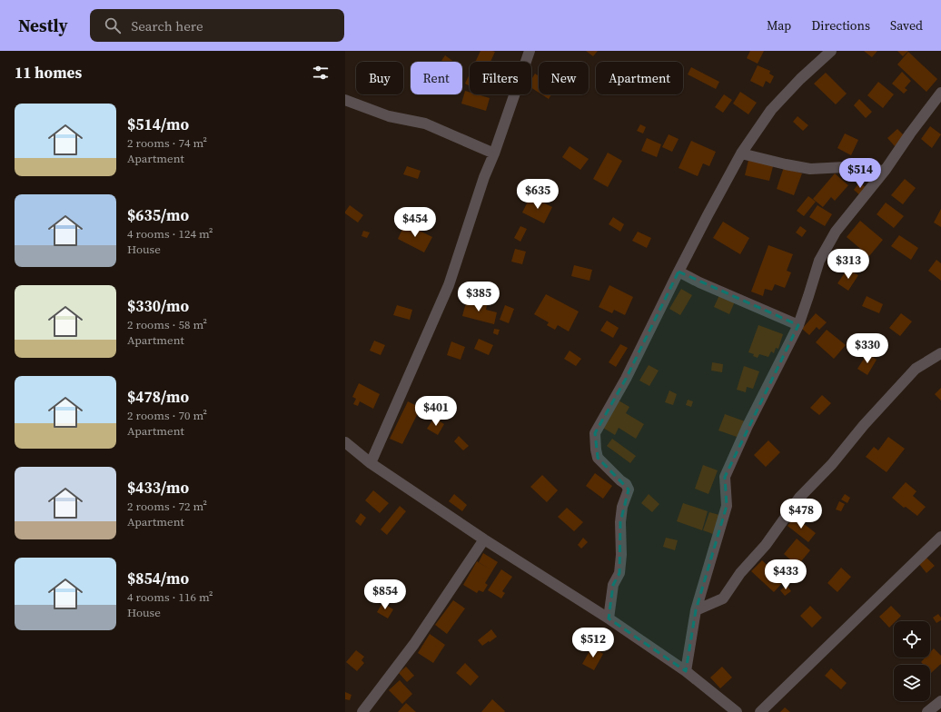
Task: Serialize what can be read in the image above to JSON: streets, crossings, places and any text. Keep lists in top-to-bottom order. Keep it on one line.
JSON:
{"page":{"header":"Nestly","search":"Search here","nav":["Map","Directions","Saved"],"heading":"11 homes","chip":["Buy","Rent","Filters","New","Apartment"],"list":[{"name":"$514/mo","note":"2 rooms · 74 m² · Apartment"},{"name":"$635/mo","note":"4 rooms · 124 m² · House"},{"name":"$330/mo","note":"2 rooms · 58 m² · Apartment"},{"name":"$478/mo","note":"2 rooms · 70 m² · Apartment"},{"name":"$433/mo","note":"2 rooms · 72 m² · Apartment"},{"name":"$854/mo","note":"4 rooms · 116 m² · House"}],"price":["$514","$635","$454","$313","$385","$330","$401","$478","$433","$854","$512"]}}
